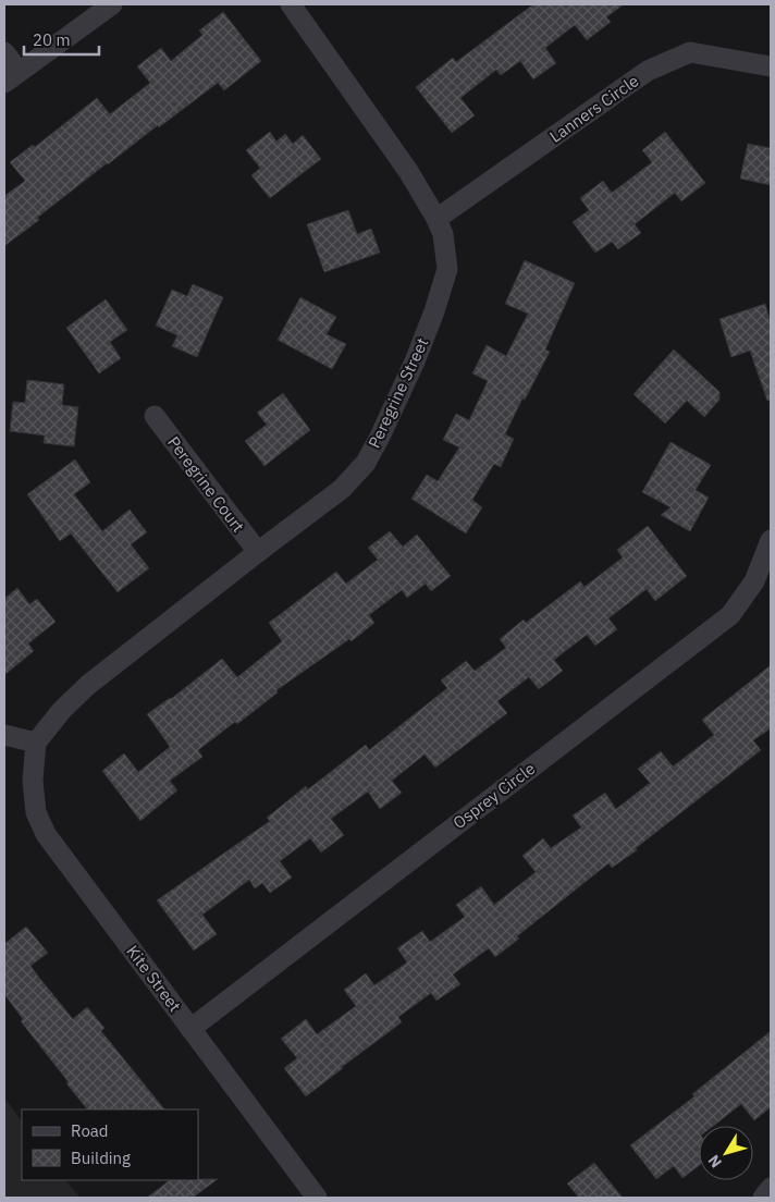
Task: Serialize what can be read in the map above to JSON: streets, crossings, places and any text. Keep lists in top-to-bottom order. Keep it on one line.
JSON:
{"streets":{"street":["Lanners Circle","Peregrine Street","Peregrine Court","Osprey Circle","Kite Street"]},"crossings":[["Lanners Circle","Peregrine Street"],["Peregrine Street","Peregrine Court"],["Peregrine Street","Kite Street"],["Osprey Circle","Kite Street"]],"legend":["Road","Building"],"scale_bar":"20 m","north":"bottom left"}
